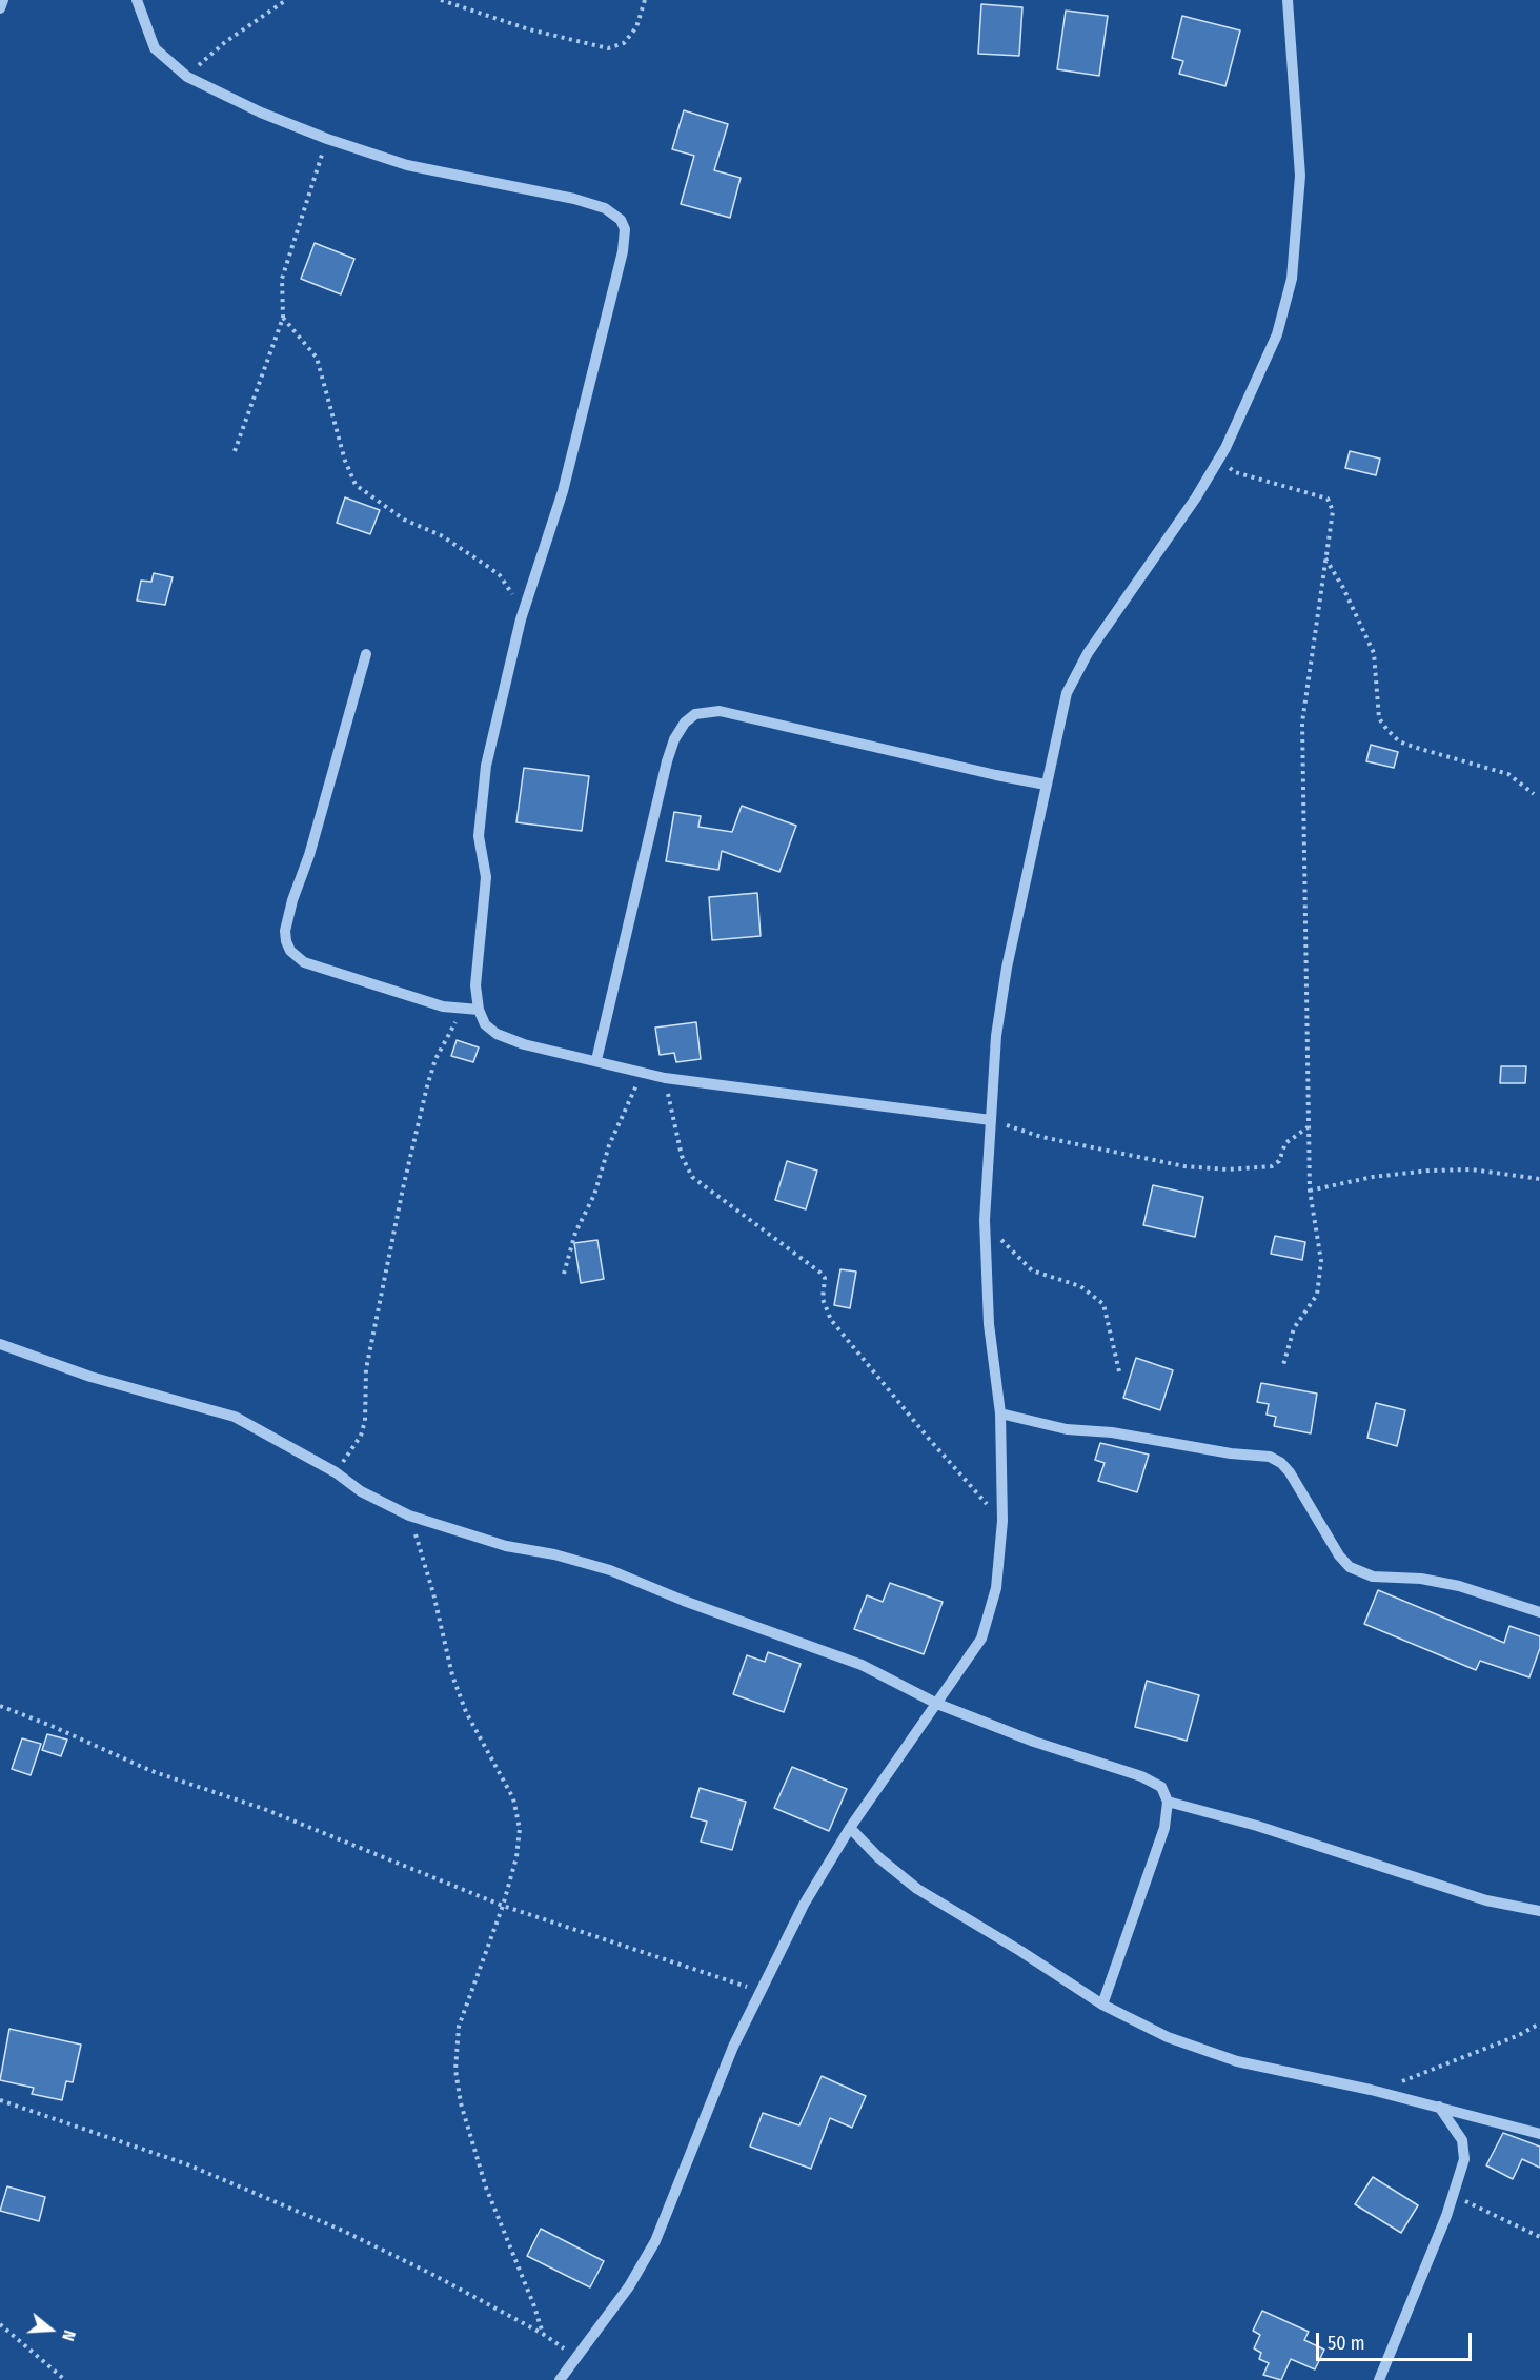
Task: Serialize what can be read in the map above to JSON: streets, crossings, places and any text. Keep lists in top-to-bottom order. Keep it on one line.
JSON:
{"scale_bar":"50 m","north":"right"}
